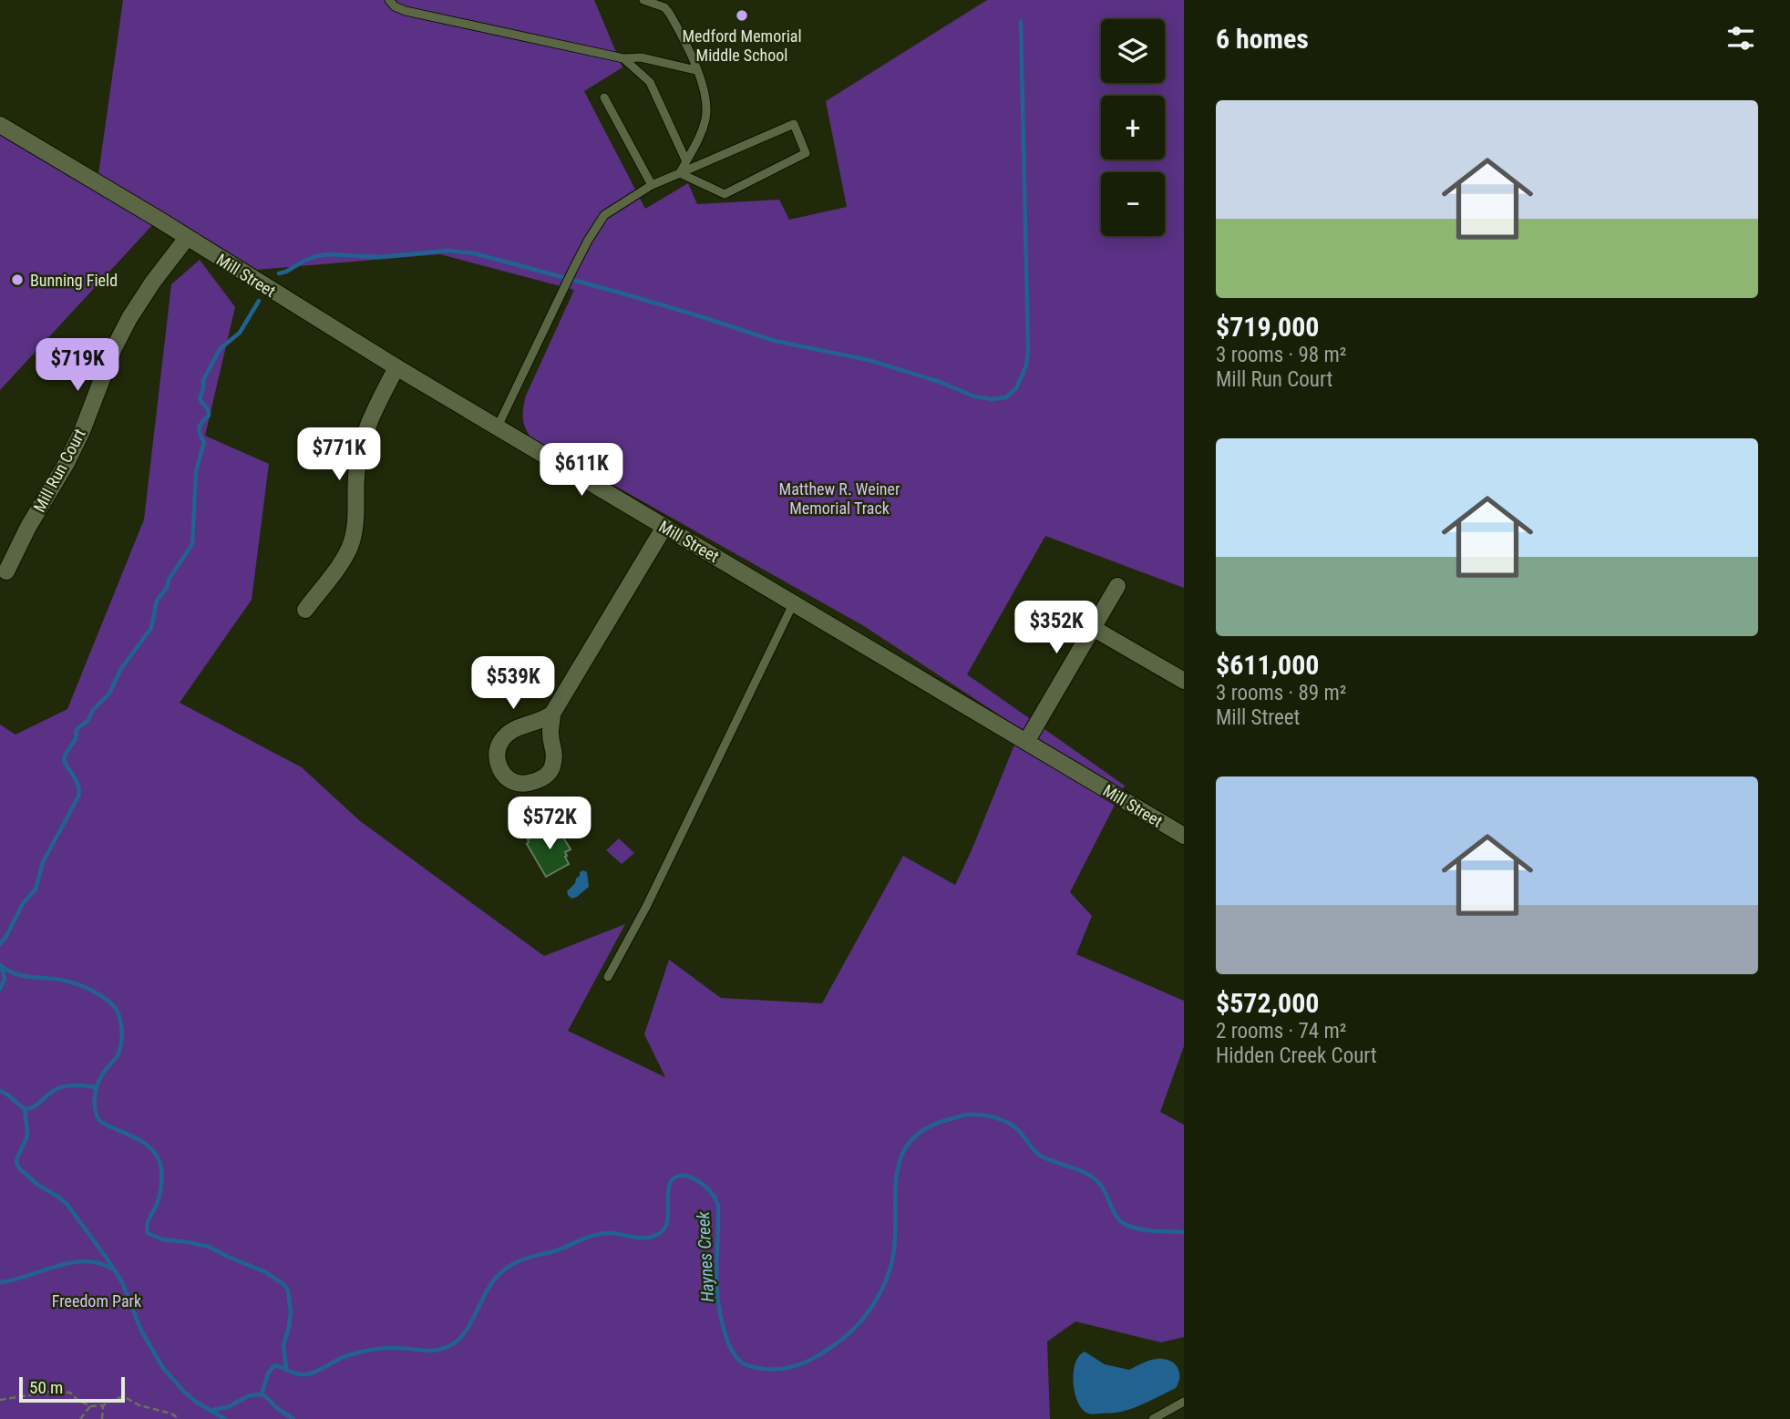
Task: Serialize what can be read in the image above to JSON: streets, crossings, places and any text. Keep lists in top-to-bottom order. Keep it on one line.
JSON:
{"streets":{"street":["Mill Street","Mill Run Court"]},"crossings":[["Mill Street","Mill Run Court"]],"water":["Haynes Creek"],"parks":["Matthew R. Weiner Memorial Track","Freedom Park"],"places":["Medford Memorial Middle School","Bunning Field"],"scale_bar":"50 m","page":{"heading":"6 homes","map_buttons":["+","−"],"list":[{"name":"$719,000","note":"3 rooms · 98 m² · Mill Run Court"},{"name":"$611,000","note":"3 rooms · 89 m² · Mill Street"},{"name":"$572,000","note":"2 rooms · 74 m² · Hidden Creek Court"}],"price":["$719K","$771K","$611K","$352K","$539K","$572K"],"scale":"50 m"}}
